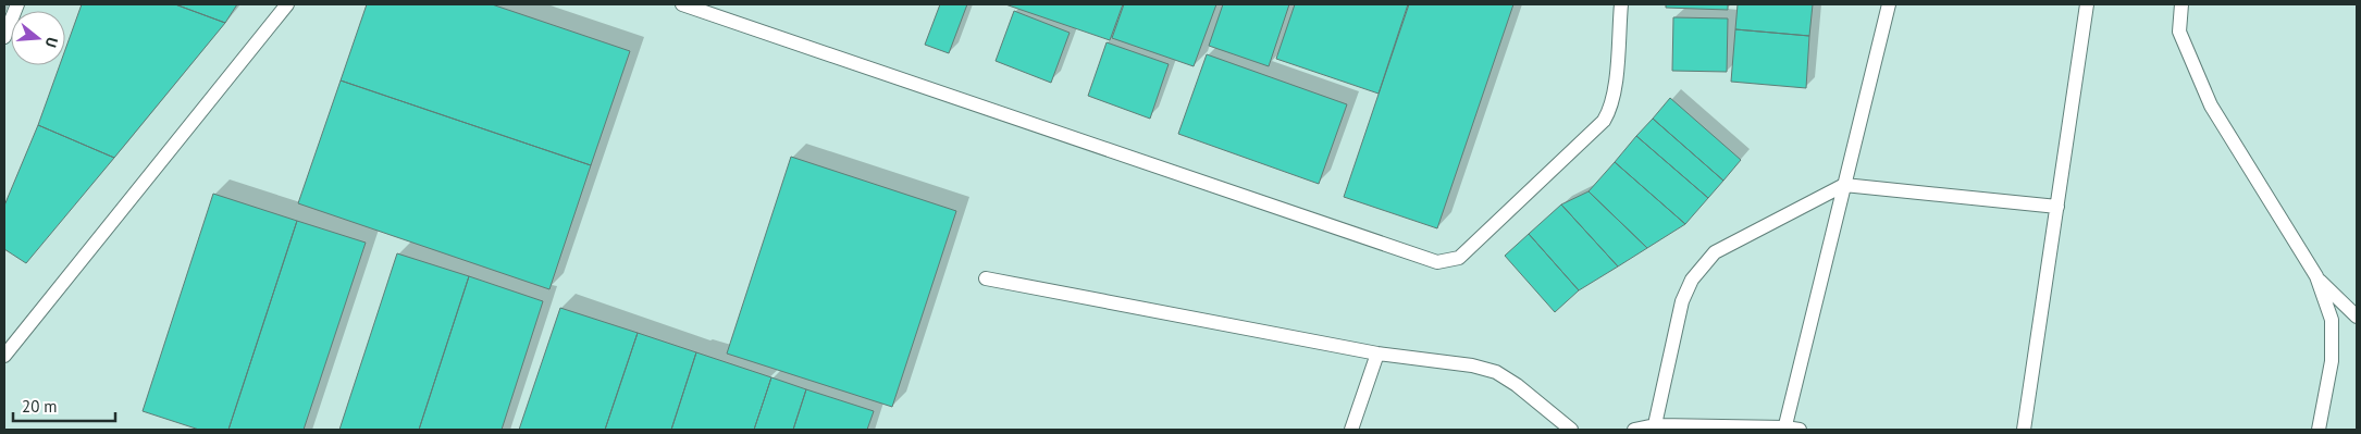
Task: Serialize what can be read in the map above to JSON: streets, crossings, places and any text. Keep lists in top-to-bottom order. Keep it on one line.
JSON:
{"scale_bar":"20 m","north":"right"}
